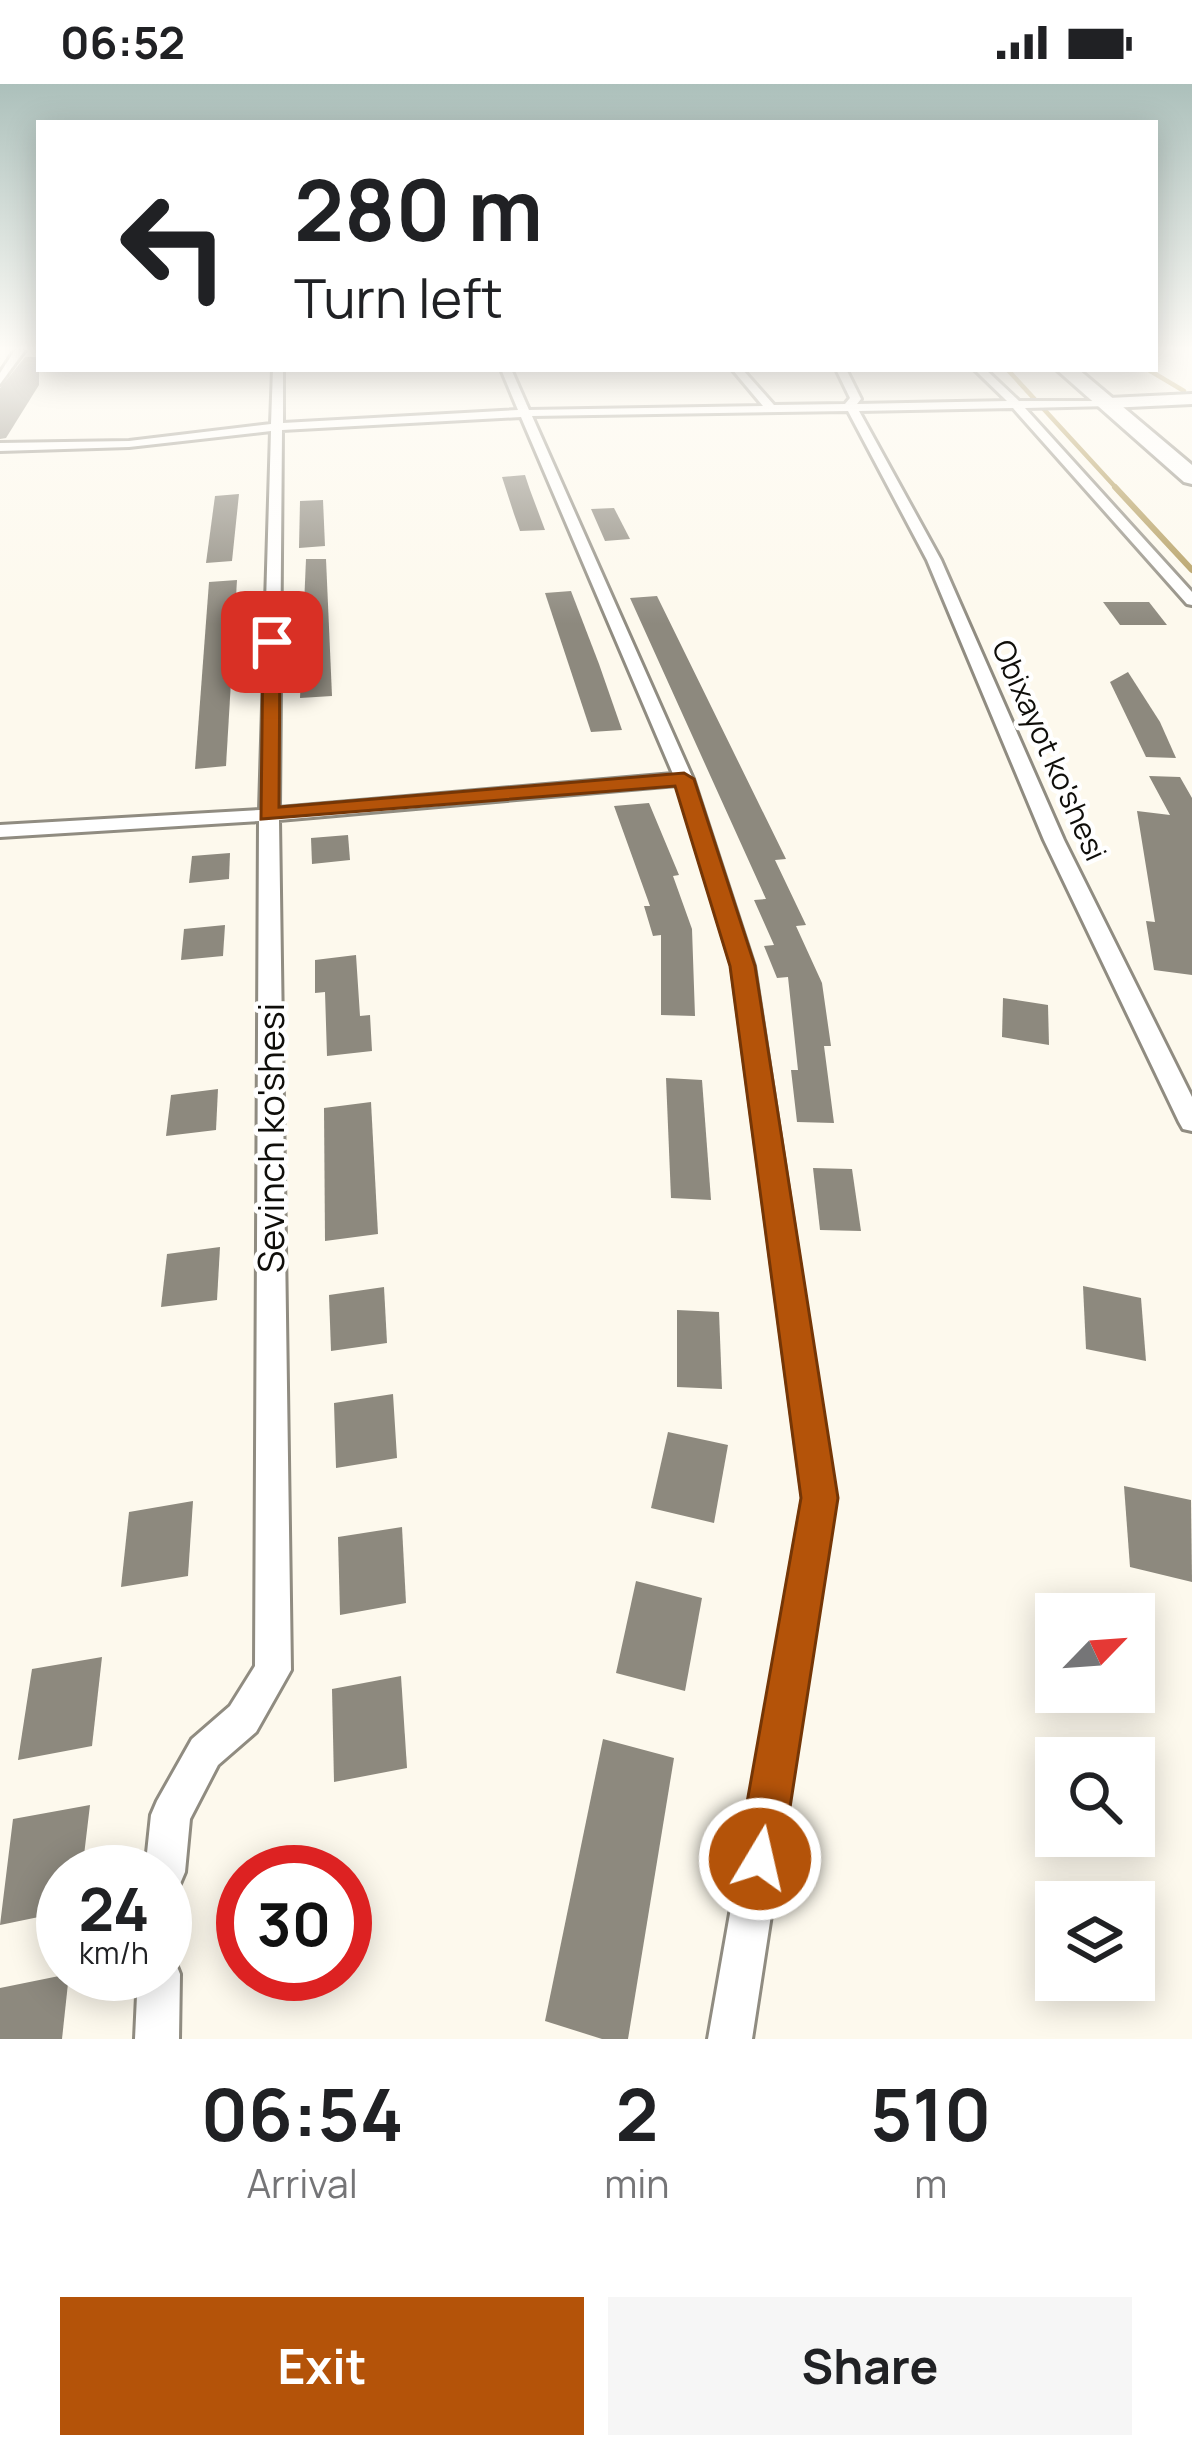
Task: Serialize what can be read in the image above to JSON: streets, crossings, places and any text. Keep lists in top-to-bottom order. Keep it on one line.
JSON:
{"streets":{"street":["Obixayot ko'shesi","Sevinch ko'shesi"]},"north":"top right","page":{"status":"06:52","turn":["280 m","Turn left"],"speed":"24 km/h","limit":"30","eta":["06:54","Arrival","2","min","510","m"],"buttons":["Exit","Share"]}}
